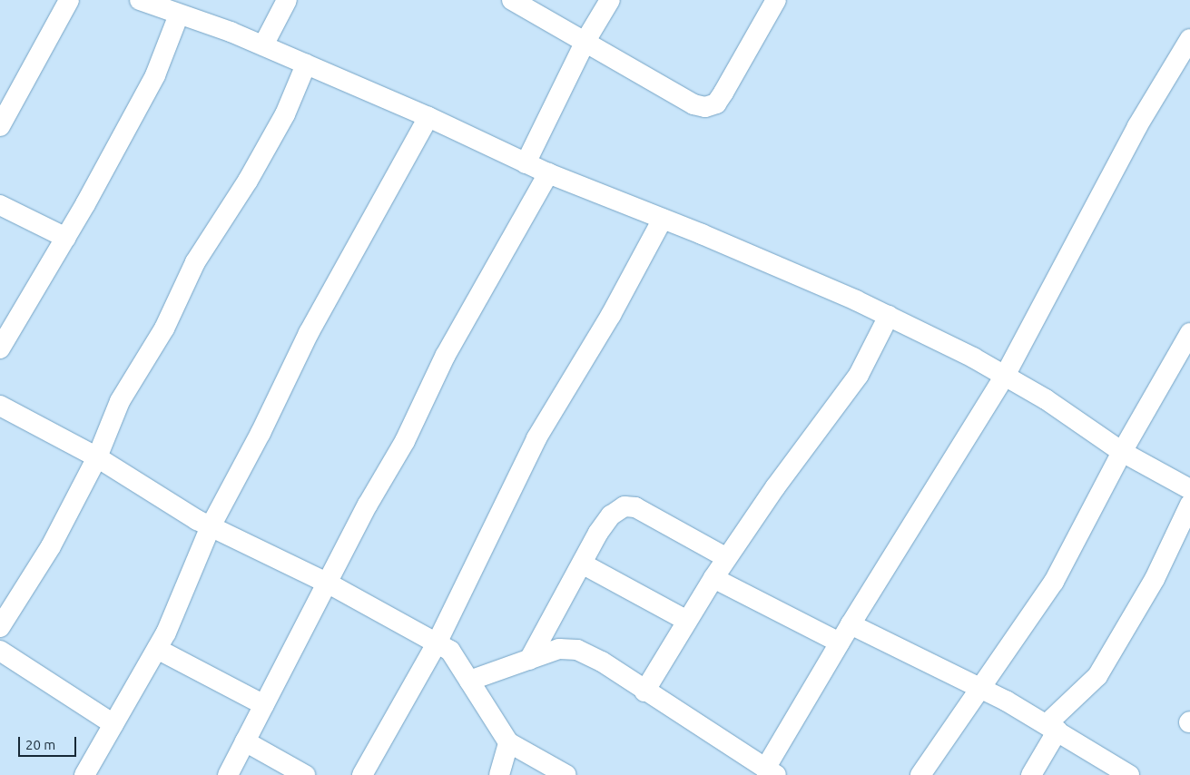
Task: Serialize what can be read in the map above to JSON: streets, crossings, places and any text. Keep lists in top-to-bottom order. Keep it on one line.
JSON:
{"scale_bar":"20 m"}
